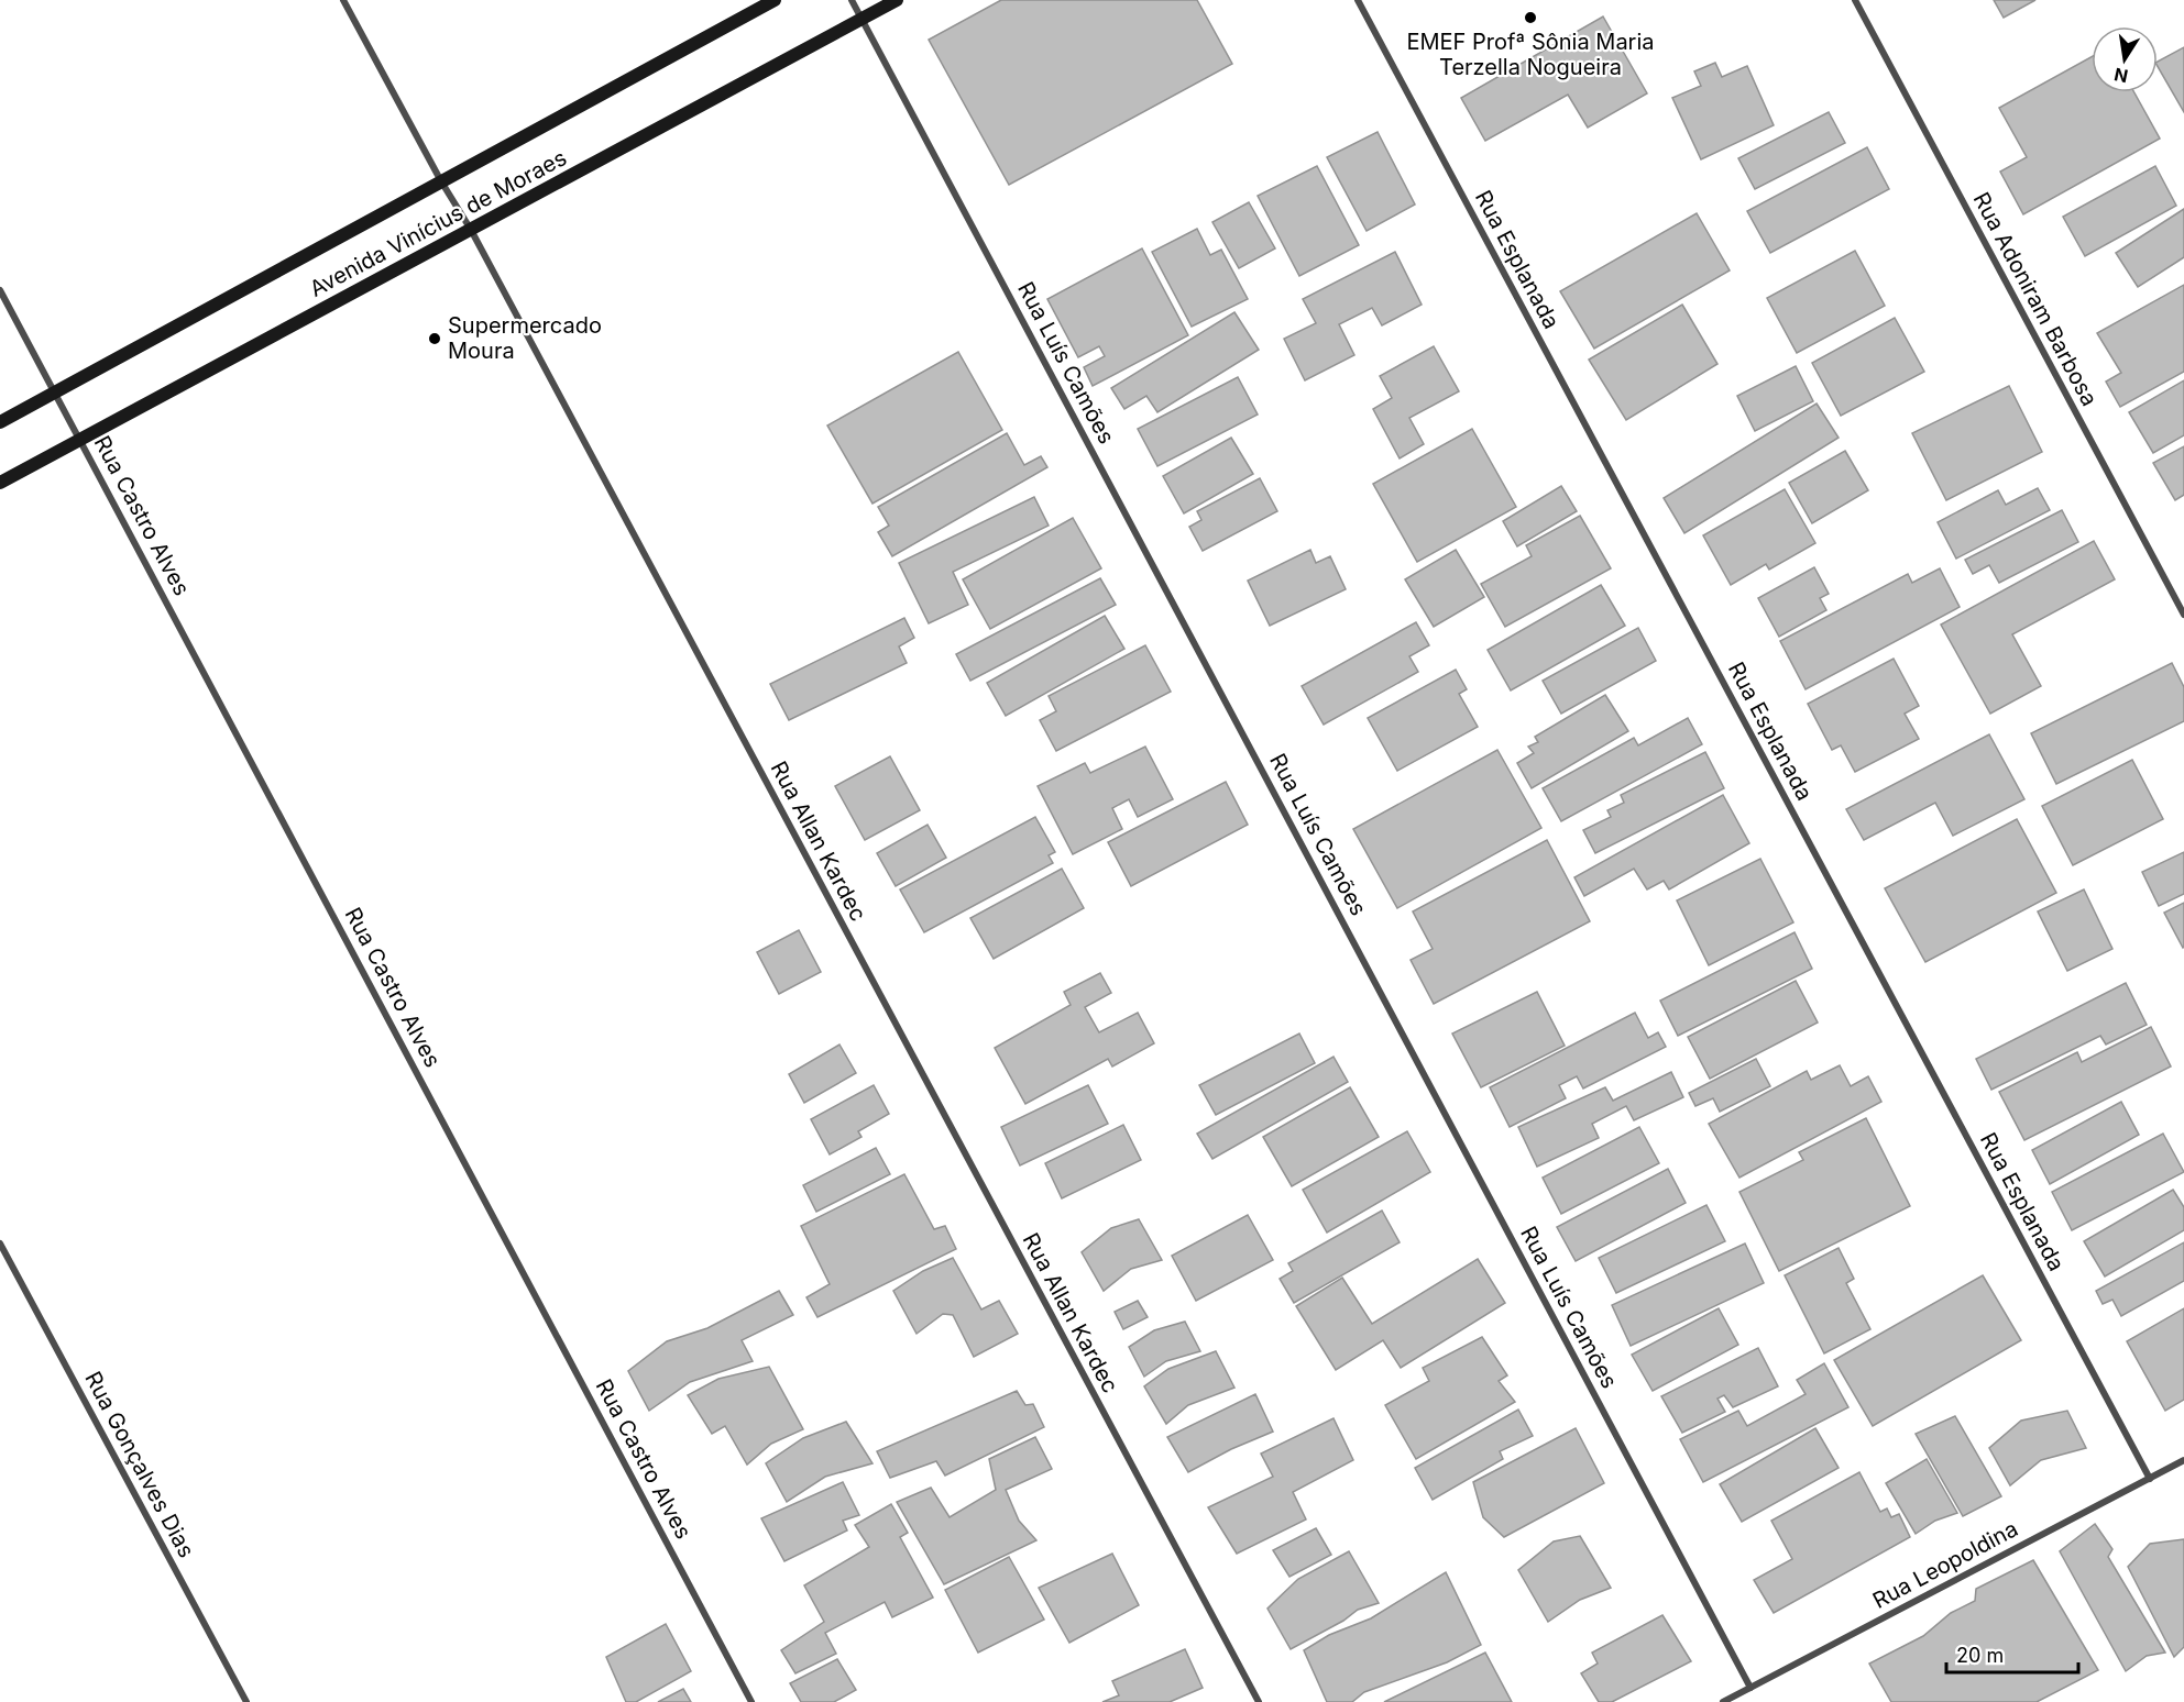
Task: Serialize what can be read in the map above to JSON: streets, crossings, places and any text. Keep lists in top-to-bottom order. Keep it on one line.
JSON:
{"streets":{"street":["Avenida Vinícius de Moraes","Rua Esplanada","Rua Adoniram Barbosa","Rua Luís Camões","Rua Castro Alves","Rua Allan Kardec","Rua Gonçalves Dias","Rua Leopoldina"]},"crossings":[["Avenida Vinícius de Moraes","Rua Luís Camões"],["Avenida Vinícius de Moraes","Rua Castro Alves"],["Avenida Vinícius de Moraes","Rua Allan Kardec"],["Rua Esplanada","Rua Leopoldina"],["Rua Luís Camões","Rua Leopoldina"]],"places":["EMEF Profª Sônia Maria Terzella Nogueira","Supermercado Moura"],"scale_bar":"20 m","north":"bottom"}
